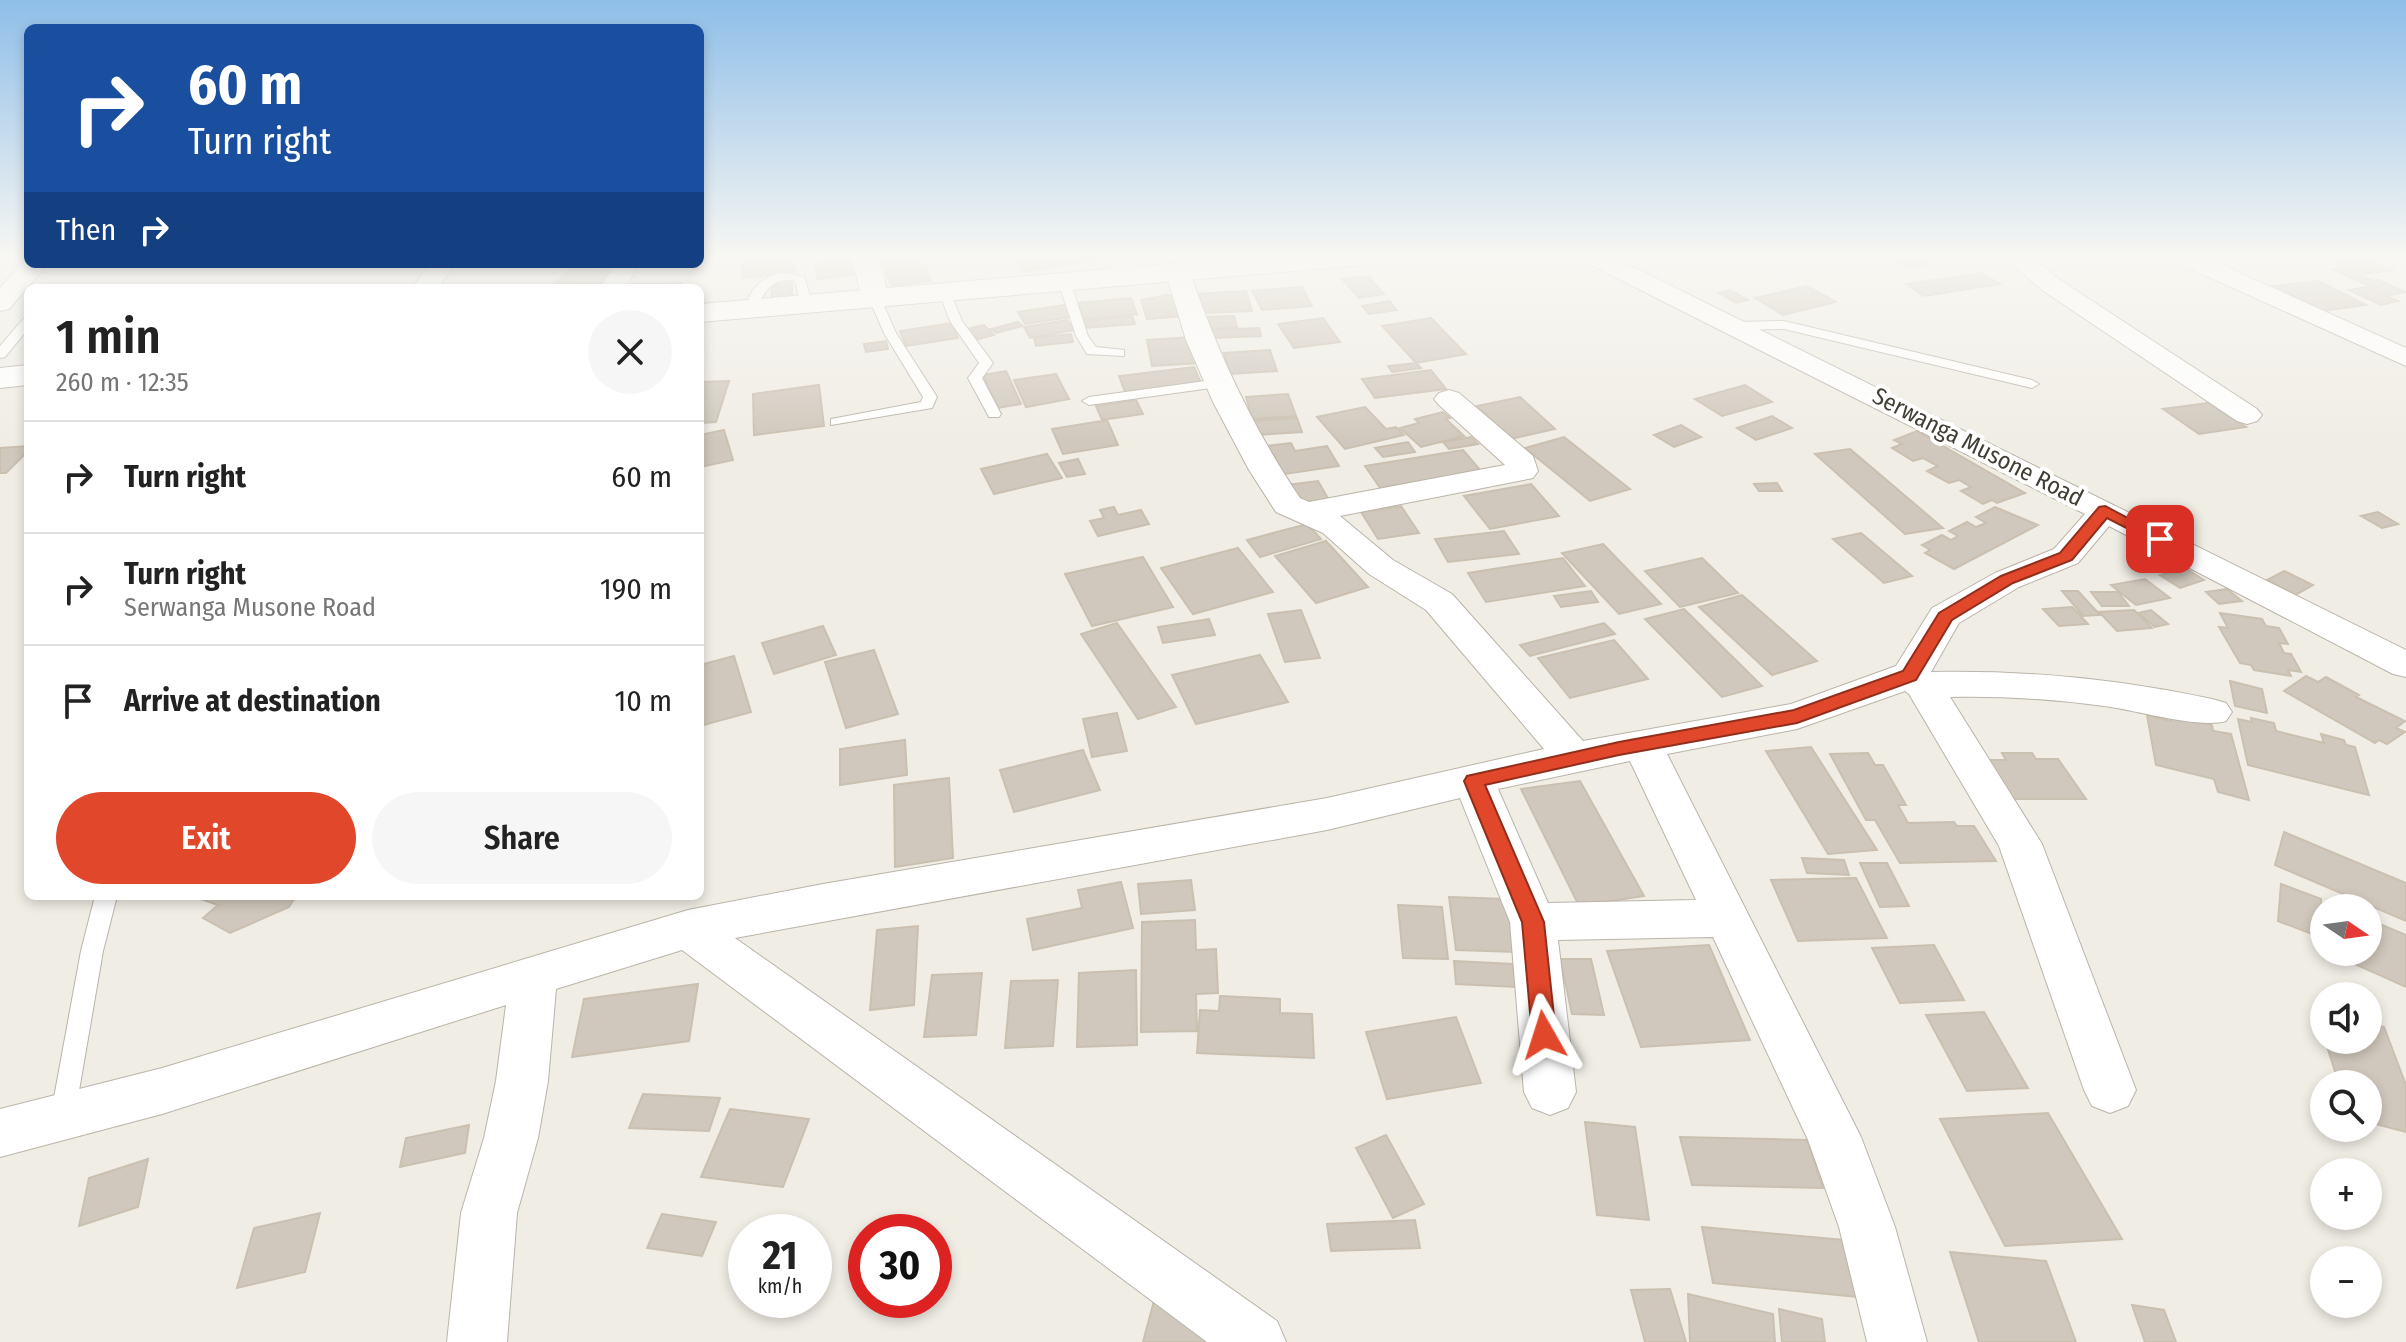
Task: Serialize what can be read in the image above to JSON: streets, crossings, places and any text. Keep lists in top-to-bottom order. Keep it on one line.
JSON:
{"streets":{"street":["Serwanga Musone Road"]},"north":"right","page":{"turn":["60 m","Turn right"],"then":"Then","heading":["1 min","260 m · 12:35"],"list":[{"name":"Turn right","value":"60 m"},{"name":"Turn right","note":"Serwanga Musone Road","value":"190 m"},{"name":"Arrive at destination","value":"10 m"}],"buttons":["Exit","Share"],"map_buttons":["+","−"],"speed":"21 km/h","limit":"30"}}
